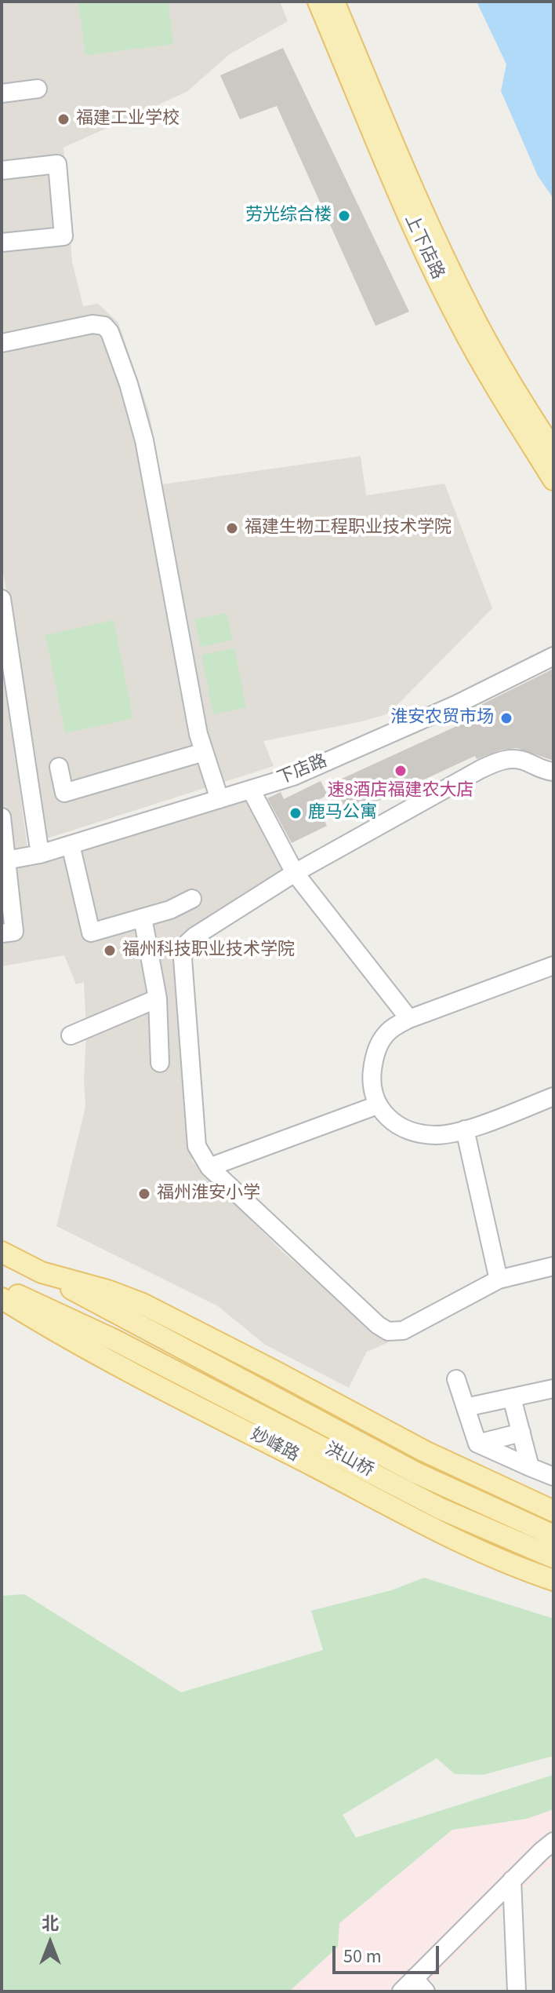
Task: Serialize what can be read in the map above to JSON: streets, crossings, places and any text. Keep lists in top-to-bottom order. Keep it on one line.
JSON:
{"streets":{"main road":["上下店路","妙峰路","洪山桥"],"street":["下店路"]},"places":["福建工业学校","劳光综合楼","福建生物工程职业技术学院","淮安农贸市场","速8酒店福建农大店","鹿马公寓","福州科技职业技术学院","福州淮安小学"],"scale_bar":"50 m","north":"top"}
